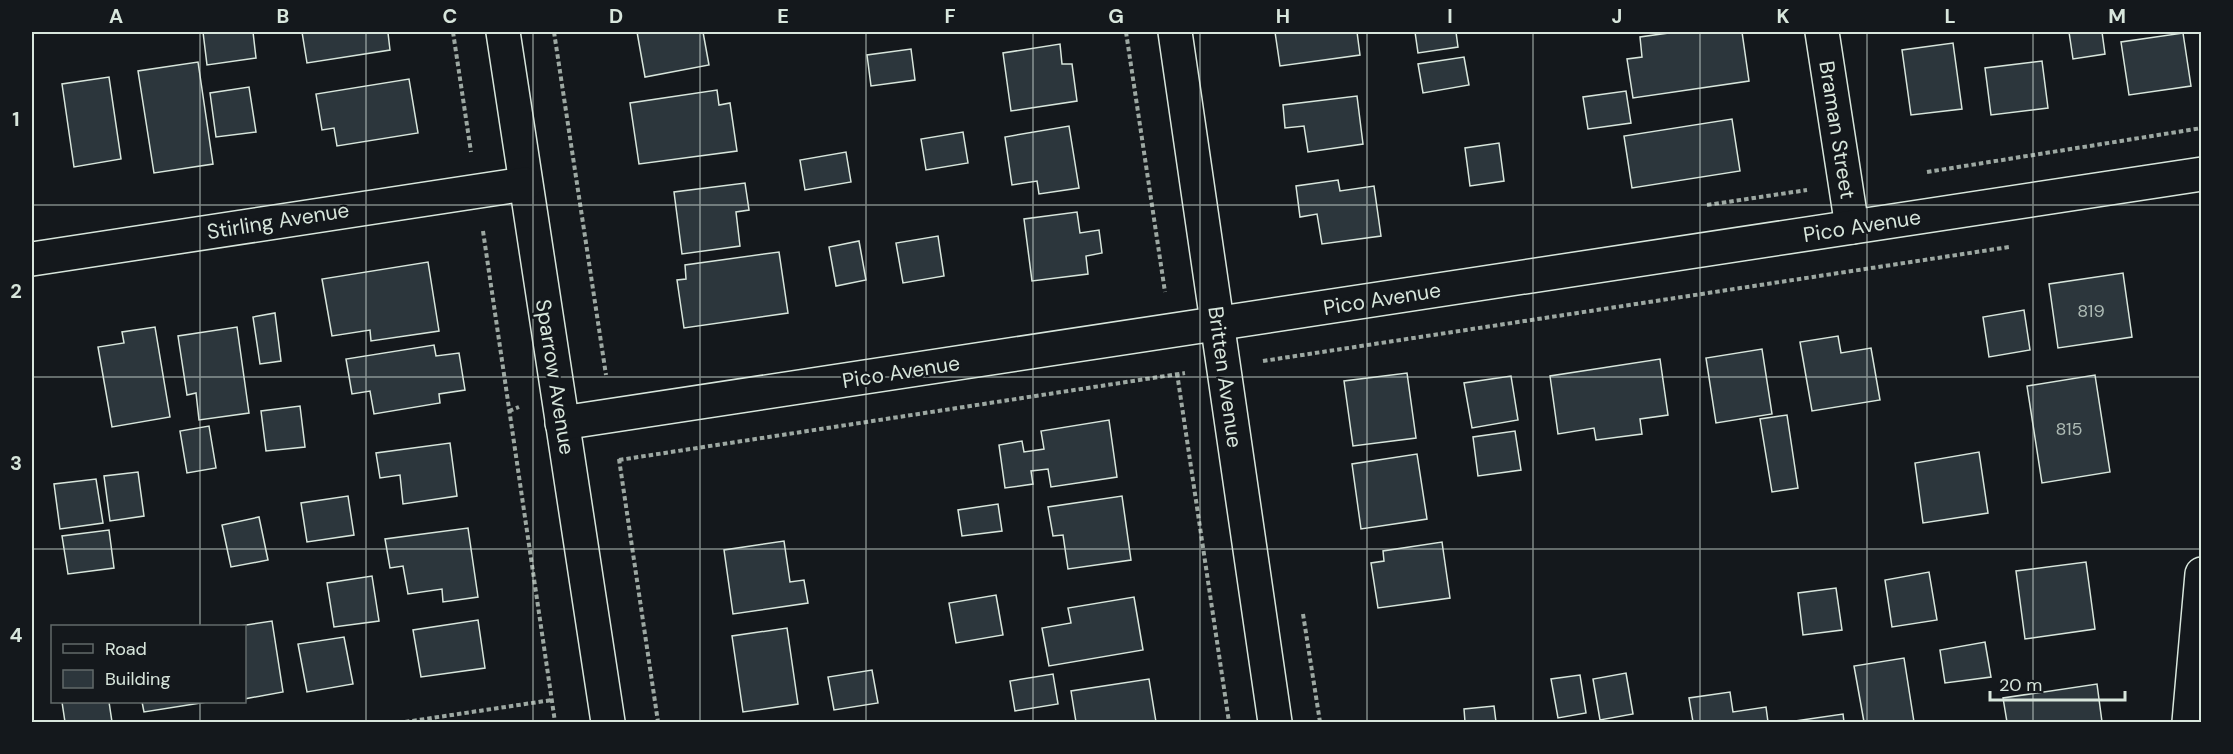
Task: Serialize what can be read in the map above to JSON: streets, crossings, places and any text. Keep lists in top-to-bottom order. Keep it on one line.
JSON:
{"streets":{"street":["Braman Street","Stirling Avenue","Pico Avenue","Sparrow Avenue","Britten Avenue"]},"crossings":[["Braman Street","Pico Avenue"],["Stirling Avenue","Sparrow Avenue"],["Pico Avenue","Sparrow Avenue"],["Pico Avenue","Britten Avenue"]],"house_numbers":["819","815"],"legend":["Road","Building"],"scale_bar":"20 m","grid":{"columns":["A","B","C","D","E","F","G","H","I","J","K","L","M"],"rows":["1","2","3","4"]}}
